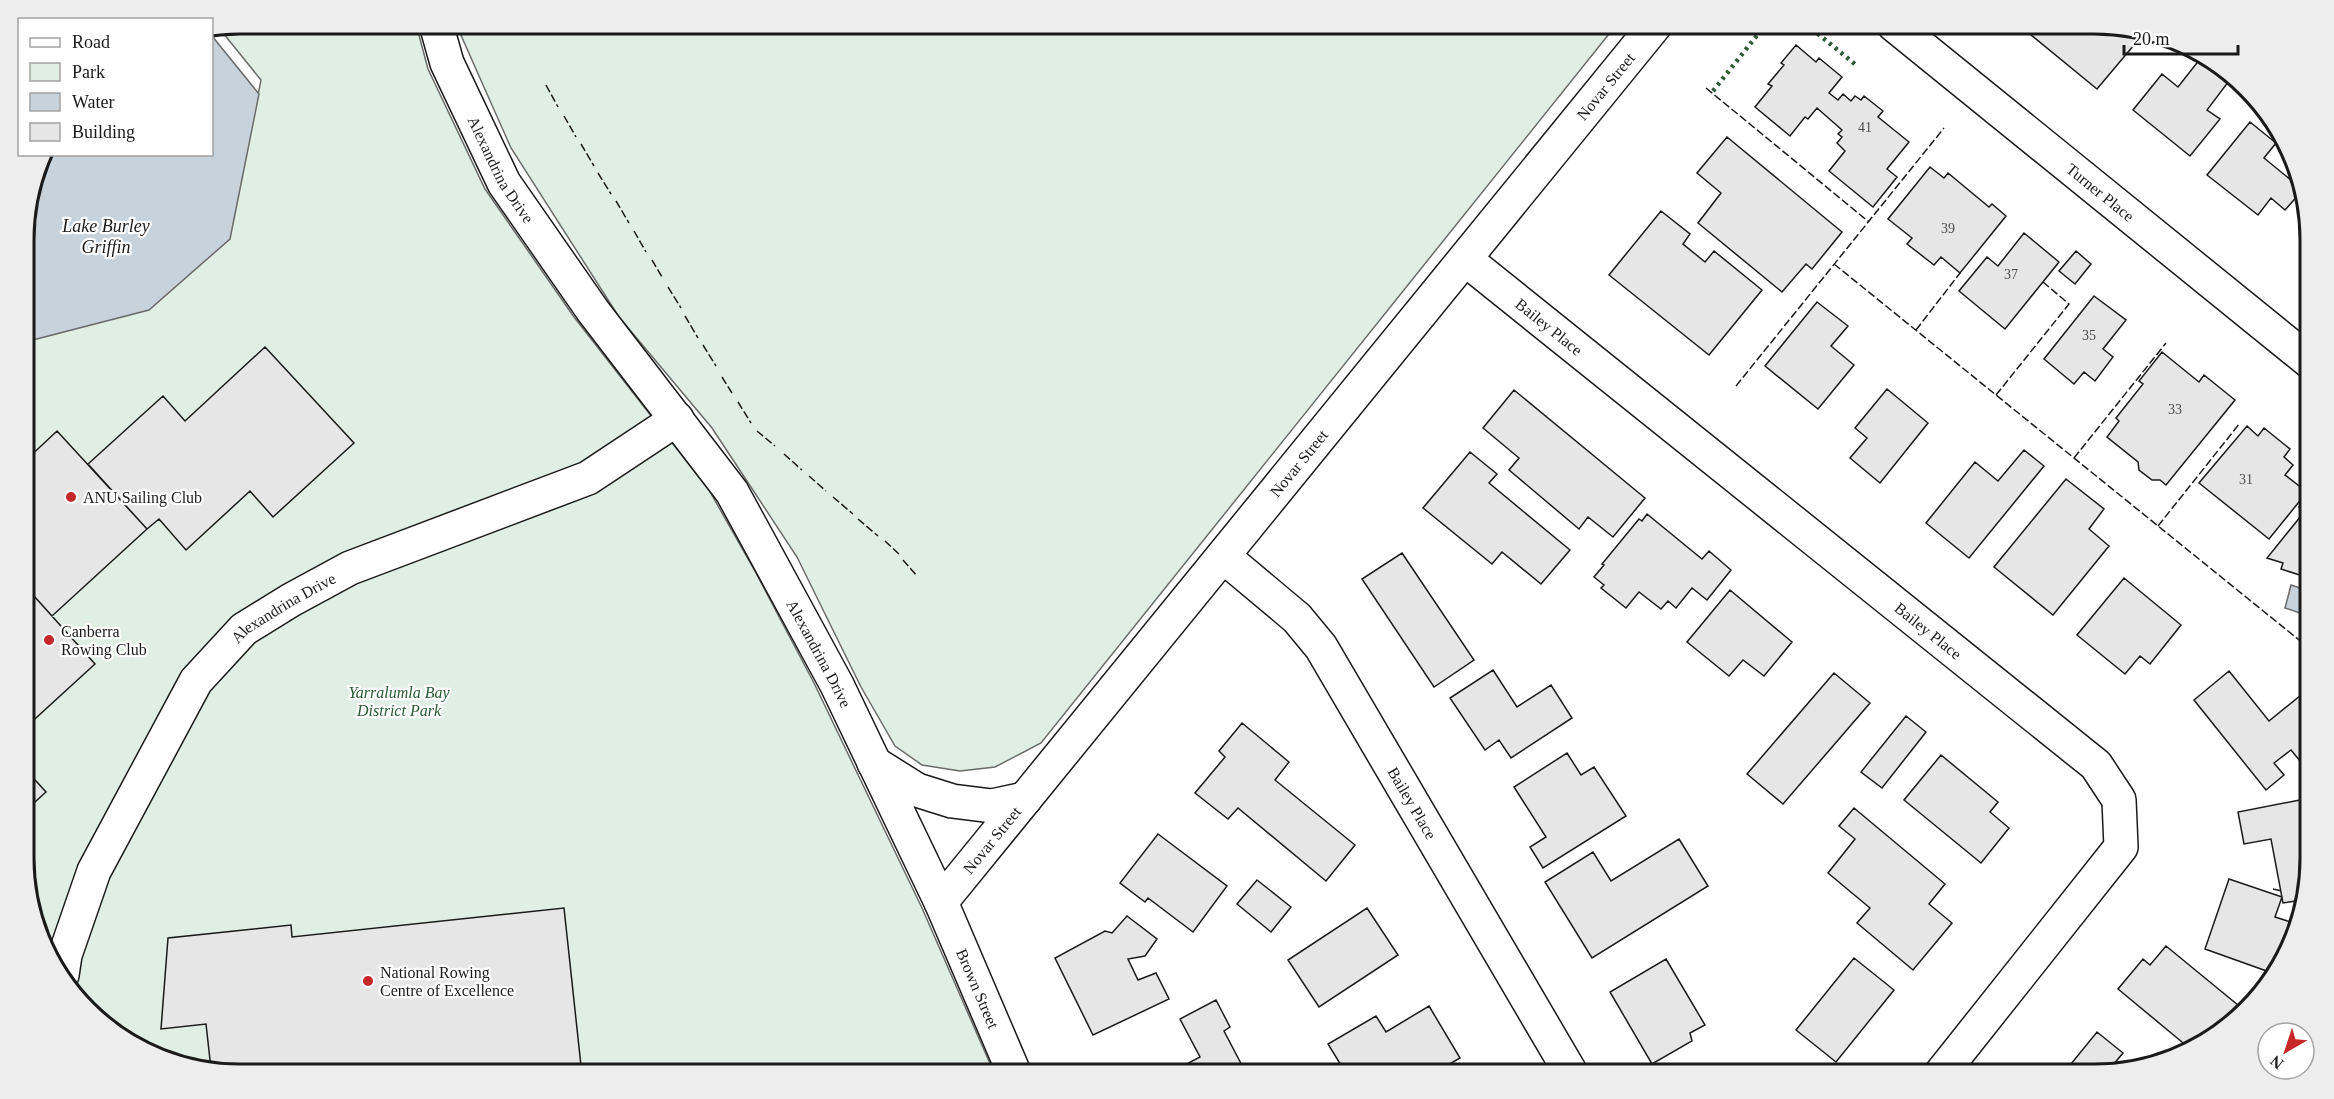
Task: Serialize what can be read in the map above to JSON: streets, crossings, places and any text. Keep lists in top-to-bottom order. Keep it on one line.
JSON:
{"streets":{"street":["Novar Street","Alexandrina Drive","Turner Place","Bailey Place","Brown Street"]},"crossings":[["Novar Street","Alexandrina Drive"],["Novar Street","Bailey Place"],["Novar Street","Brown Street"],["Alexandrina Drive","Brown Street"]],"water":["Lake Burley Griffin"],"parks":["Yarralumla Bay District Park"],"places":["ANU Sailing Club","Canberra Rowing Club","National Rowing Centre of Excellence"],"house_numbers":["41","39","37","35","33","31"],"legend":["Road","Park","Water","Building"],"scale_bar":"20 m","north":"bottom left"}
